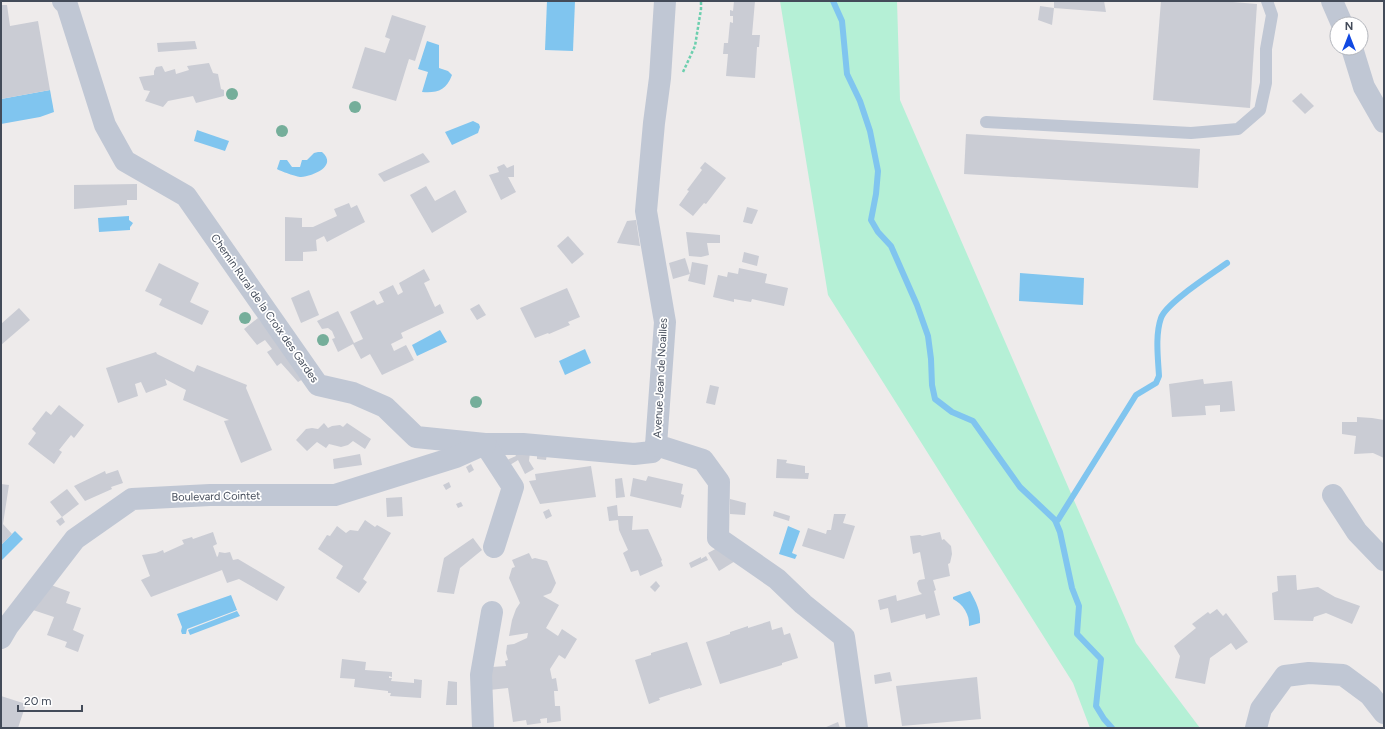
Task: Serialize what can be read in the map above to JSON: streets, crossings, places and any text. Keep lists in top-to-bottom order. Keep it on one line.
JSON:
{"streets":{"street":["Chemin Rural de la Croix des Gardes","Avenue Jean de Noailles","Boulevard Cointet"]},"crossings":[["Chemin Rural de la Croix des Gardes","Avenue Jean de Noailles"],["Chemin Rural de la Croix des Gardes","Boulevard Cointet"]],"scale_bar":"20 m","north":"top"}
